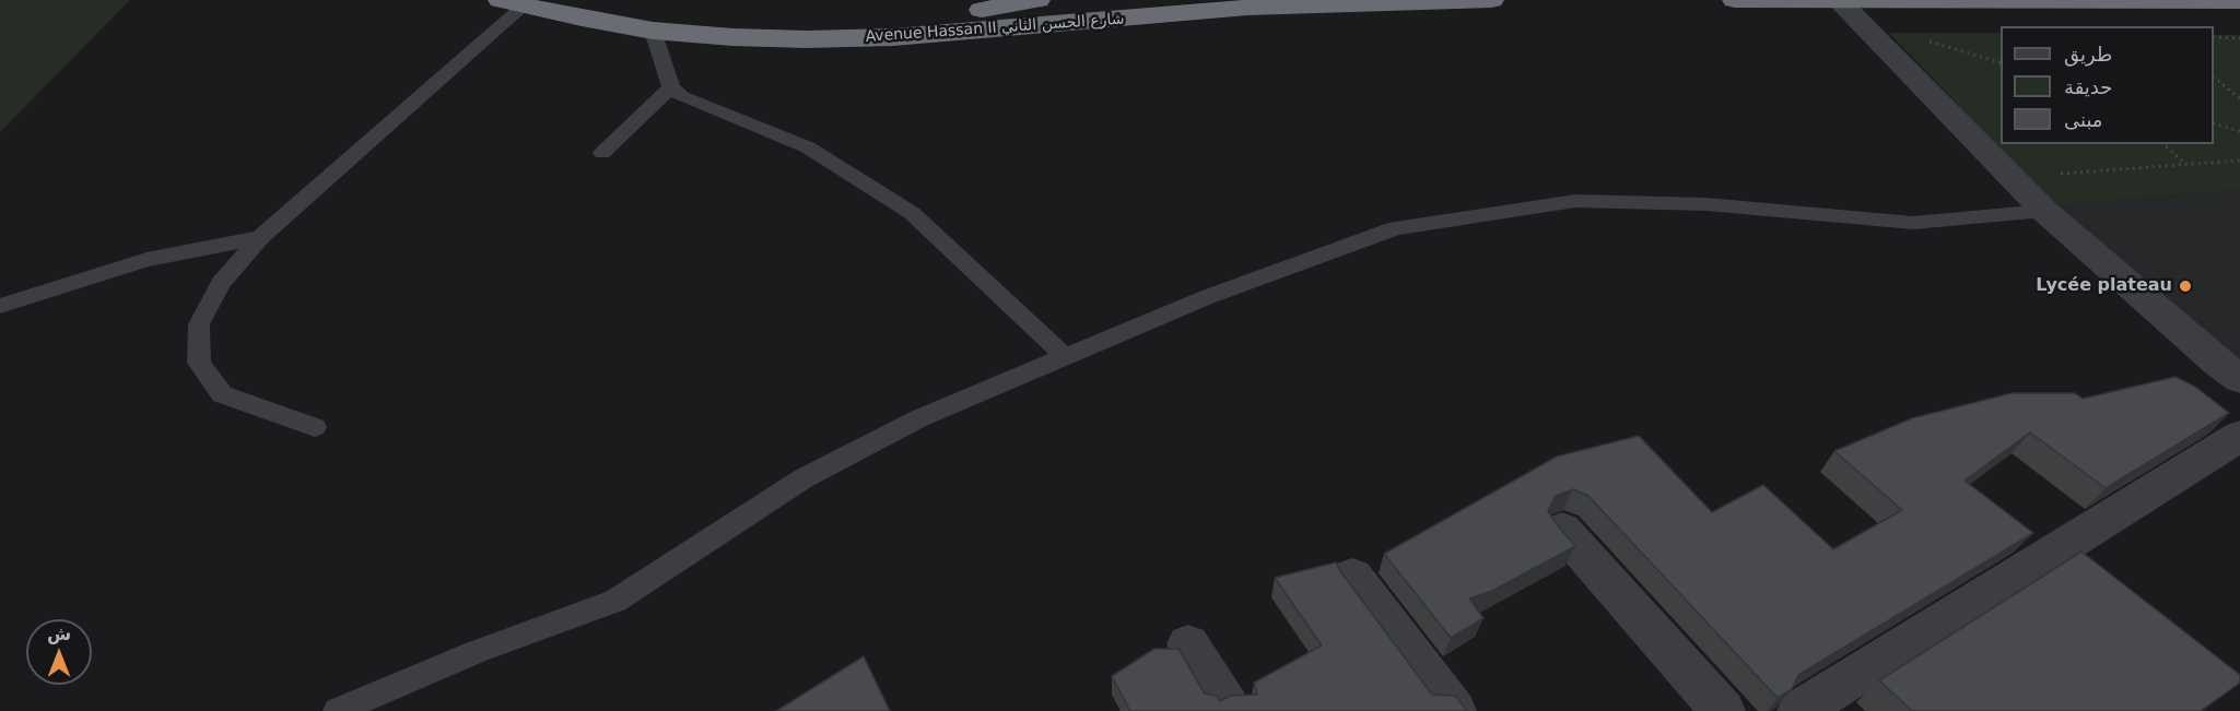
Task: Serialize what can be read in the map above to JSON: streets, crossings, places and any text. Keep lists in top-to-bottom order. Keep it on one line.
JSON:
{"streets":{"highway":["Avenue Hassan II شارع الحسن الثاني"]},"places":["Lycée plateau"],"legend":["طريق","حديقة","مبنى"],"north":"top"}
